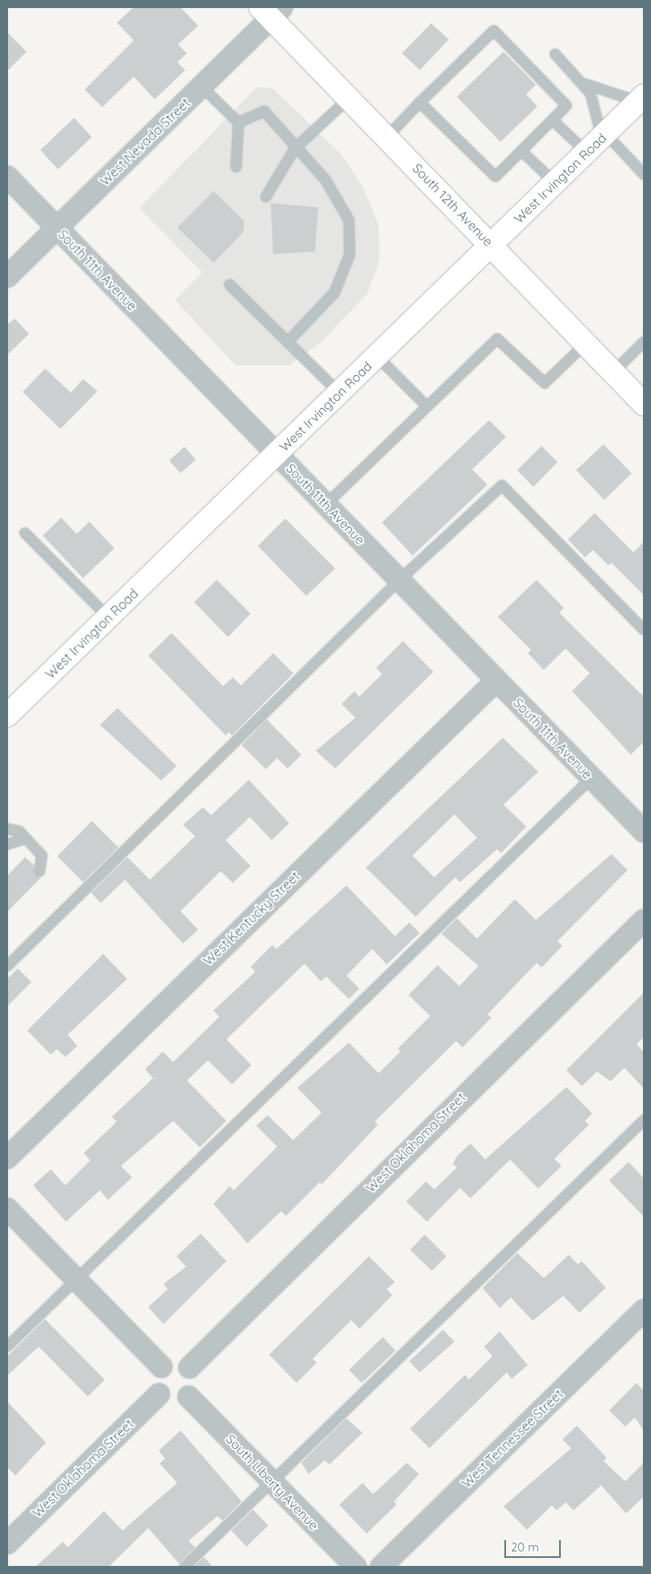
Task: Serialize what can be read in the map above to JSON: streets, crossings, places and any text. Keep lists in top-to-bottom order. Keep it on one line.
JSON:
{"streets":{"main road":["West Irvington Road","South 12th Avenue"],"street":["West Nevada Street","South 11th Avenue","West Kentucky Street","West Oklahoma Street","West Tennessee Street","South Liberty Avenue"]},"crossings":[["West Nevada Street","South 12th Avenue"],["West Nevada Street","South 11th Avenue"],["West Irvington Road","South 12th Avenue"],["West Irvington Road","South 11th Avenue"],["South 11th Avenue","West Kentucky Street"],["West Oklahoma Street","South Liberty Avenue"]],"scale_bar":"20 m"}
